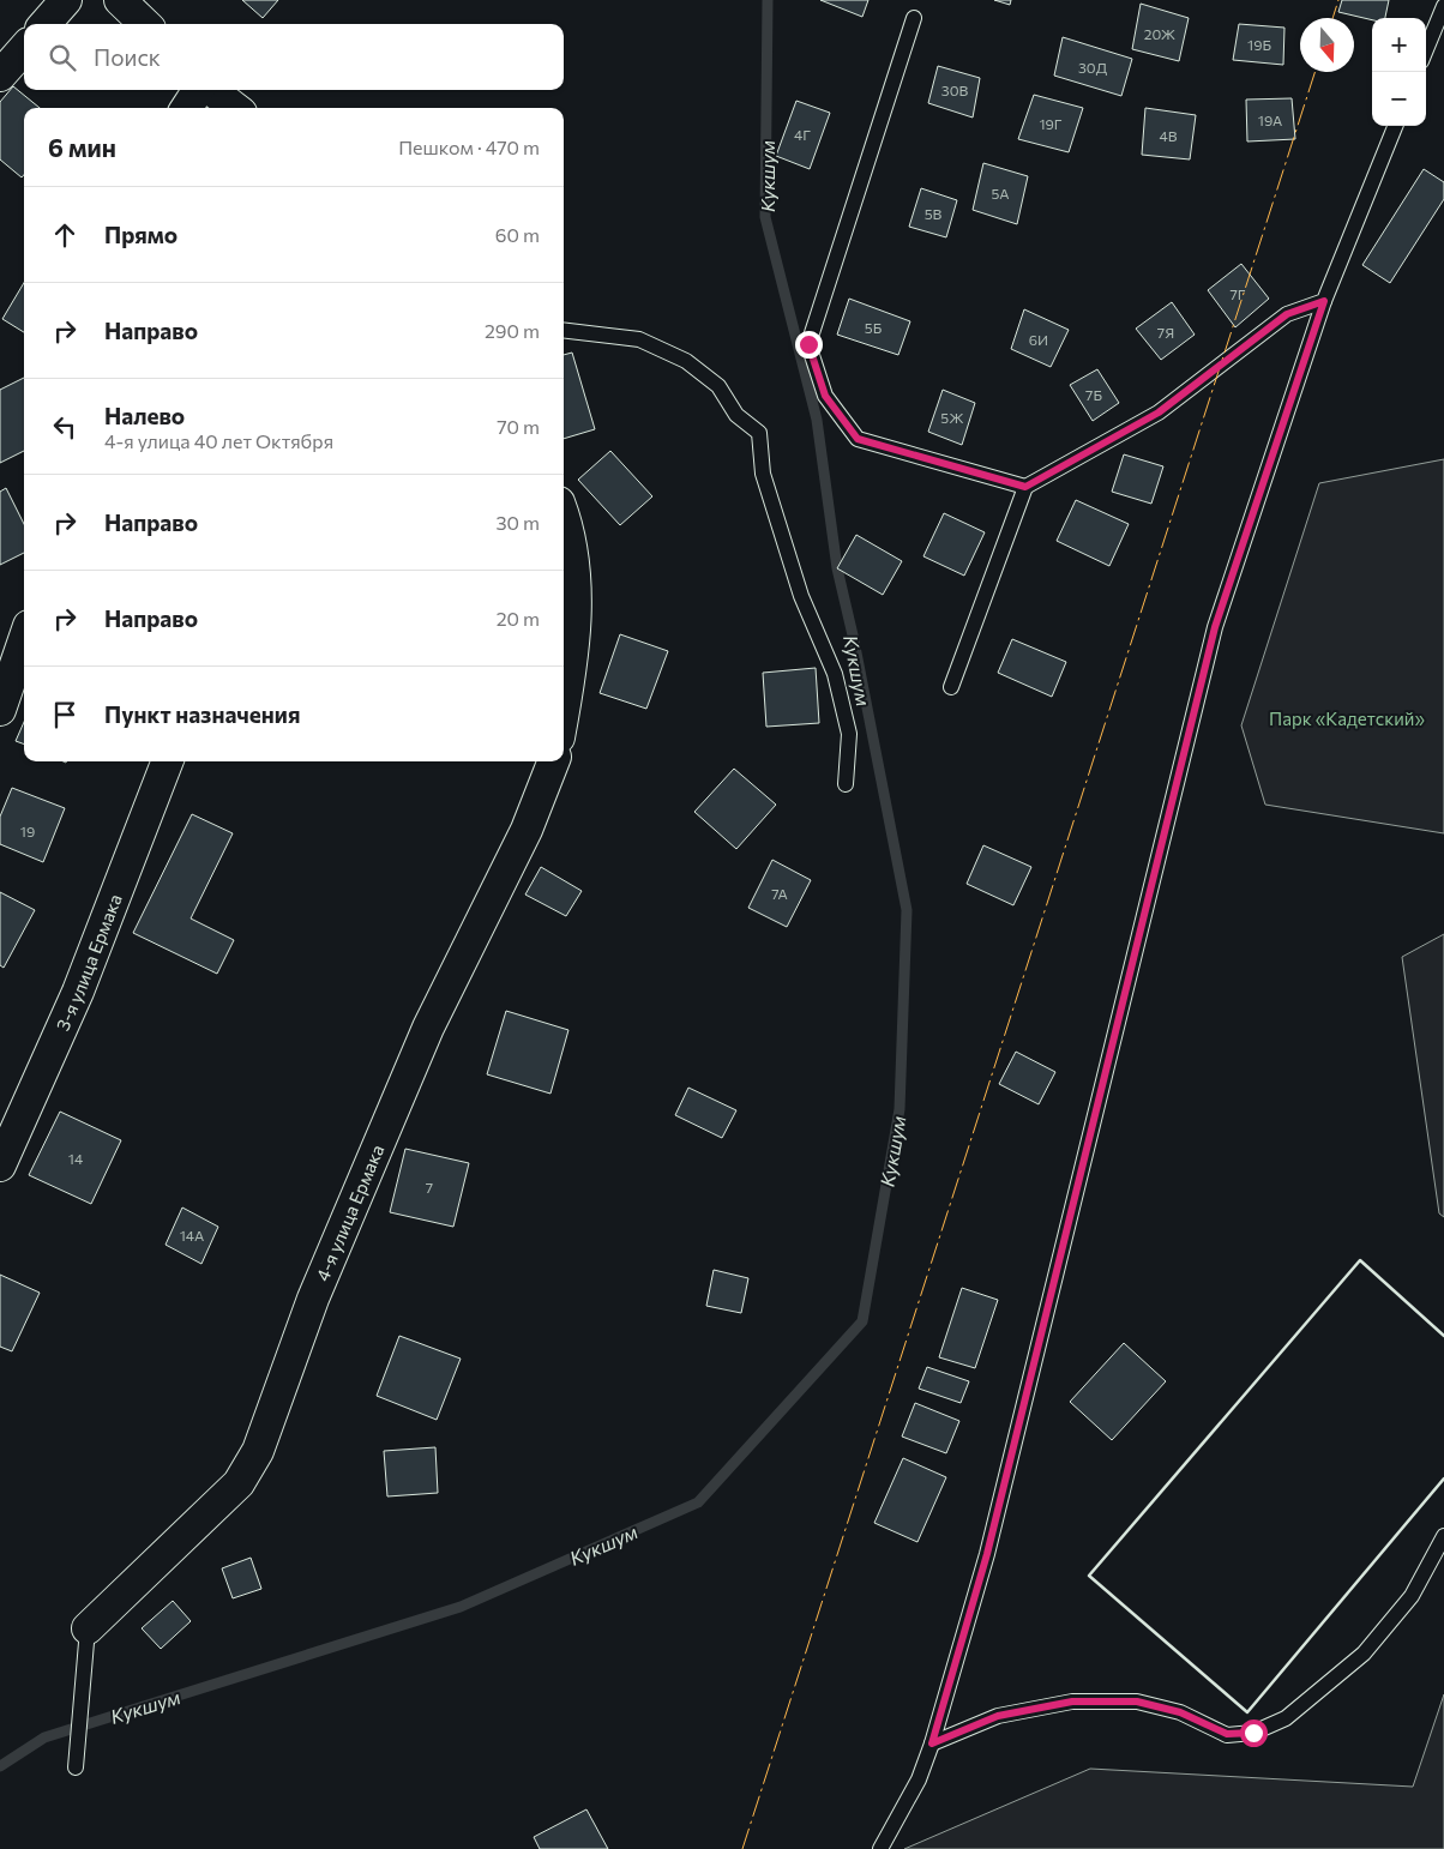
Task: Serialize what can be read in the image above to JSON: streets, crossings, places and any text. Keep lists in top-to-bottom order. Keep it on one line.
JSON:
{"streets":{"street":["3-я улица Ермака","4-я улица Ермака"]},"water":["Кукшум"],"parks":["Парк «Кадетский»"],"house_numbers":["20Ж","19Б","30Д","30В","19А","19Г","4Г","4В","5А","5В","7Г","5Б","7Я","6И","7Б","5Ж","19","7А","14","7","14А"],"north":"bottom","page":{"map_buttons":["+","−"],"search":"Поиск","heading":["6 мин","Пешком · 470 m"],"list":[["Прямо","60 m"],["Направо","290 m"],["Налево","4-я улица 40 лет Октября","70 m"],["Направо","30 m"],["Направо","20 m"],"Пункт назначения"]}}
